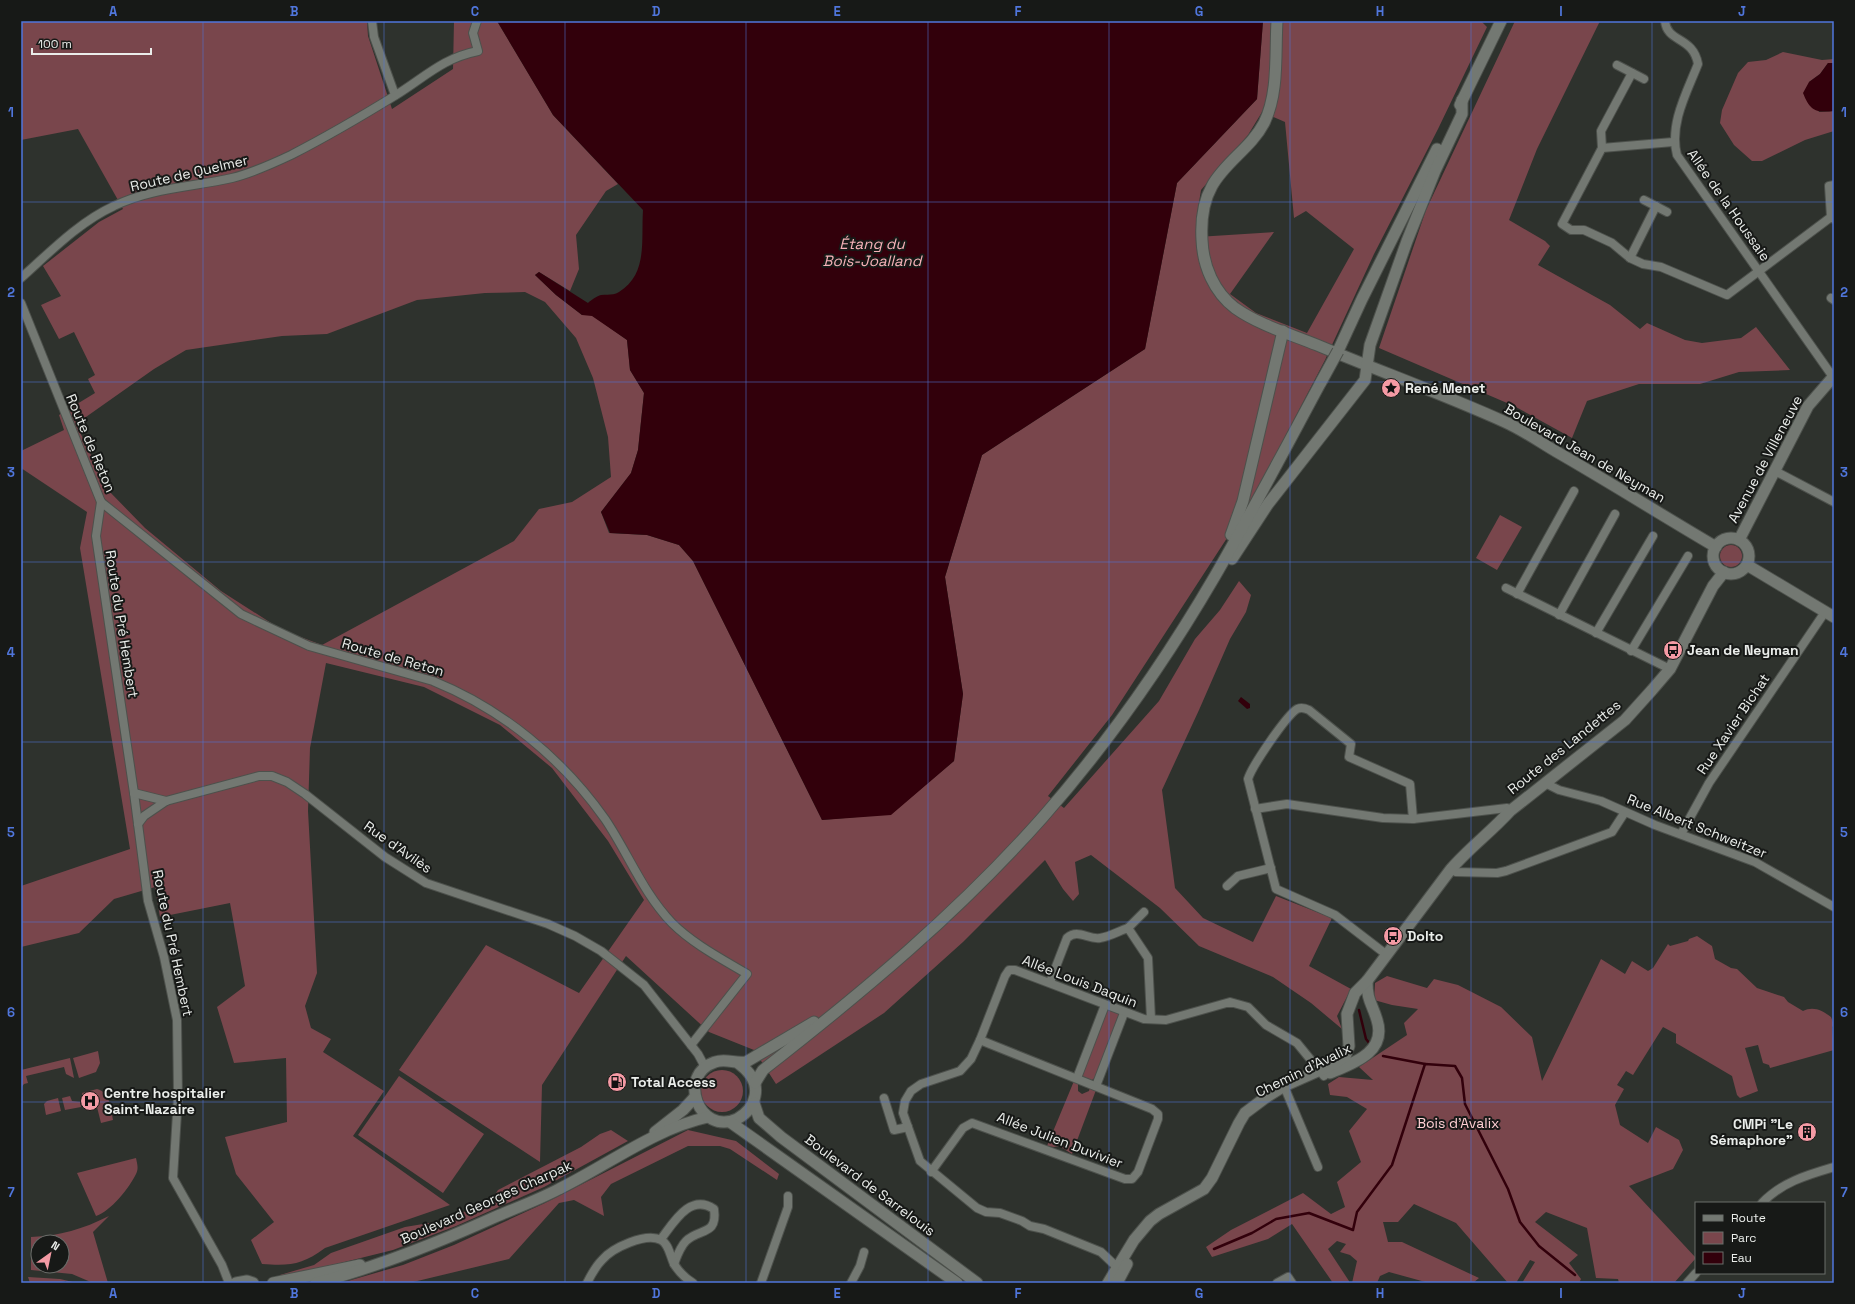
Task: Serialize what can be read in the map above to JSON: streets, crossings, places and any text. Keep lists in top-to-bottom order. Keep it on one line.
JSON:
{"streets":{"main road":["Boulevard Jean de Neyman","Avenue de Villeneuve","Route des Landettes","Chemin d'Avalix","Boulevard de Sarrelouis","Boulevard Georges Charpak"],"street":["Route de Quelmer","Allée de la Houssaie","Route de Reton","Route du Pré Hembert","Rue Xavier Bichat","Rue Albert Schweitzer","Rue d'Avilès","Allée Louis Daquin","Allée Julien Duvivier"]},"crossings":[["Allée de la Houssaie","Avenue de Villeneuve"],["Route de Reton","Route du Pré Hembert"],["Route de Reton","Rue d'Avilès"],["Boulevard Jean de Neyman","Avenue de Villeneuve"],["Boulevard Jean de Neyman","Route des Landettes"],["Avenue de Villeneuve","Route des Landettes"],["Route du Pré Hembert","Rue d'Avilès"],["Rue Xavier Bichat","Rue Albert Schweitzer"],["Route des Landettes","Rue Albert Schweitzer"],["Route des Landettes","Chemin d'Avalix"],["Allée Louis Daquin","Chemin d'Avalix"],["Allée Louis Daquin","Allée Julien Duvivier"]],"water":["Étang du Bois-Joalland"],"parks":["Bois d'Avalix"],"places":{"place":["René Menet"],"bus stop":["Jean de Neyman","Dolto"],"fuel station":["Total Access"],"hospital":["Centre hospitalier Saint-Nazaire"],"building":["CMPi \"Le Sémaphore\""]},"legend":["Route","Parc","Eau"],"scale_bar":"100 m","north":"top right","grid":{"columns":["A","B","C","D","E","F","G","H","I","J"],"rows":["1","2","3","4","5","6","7"]}}
